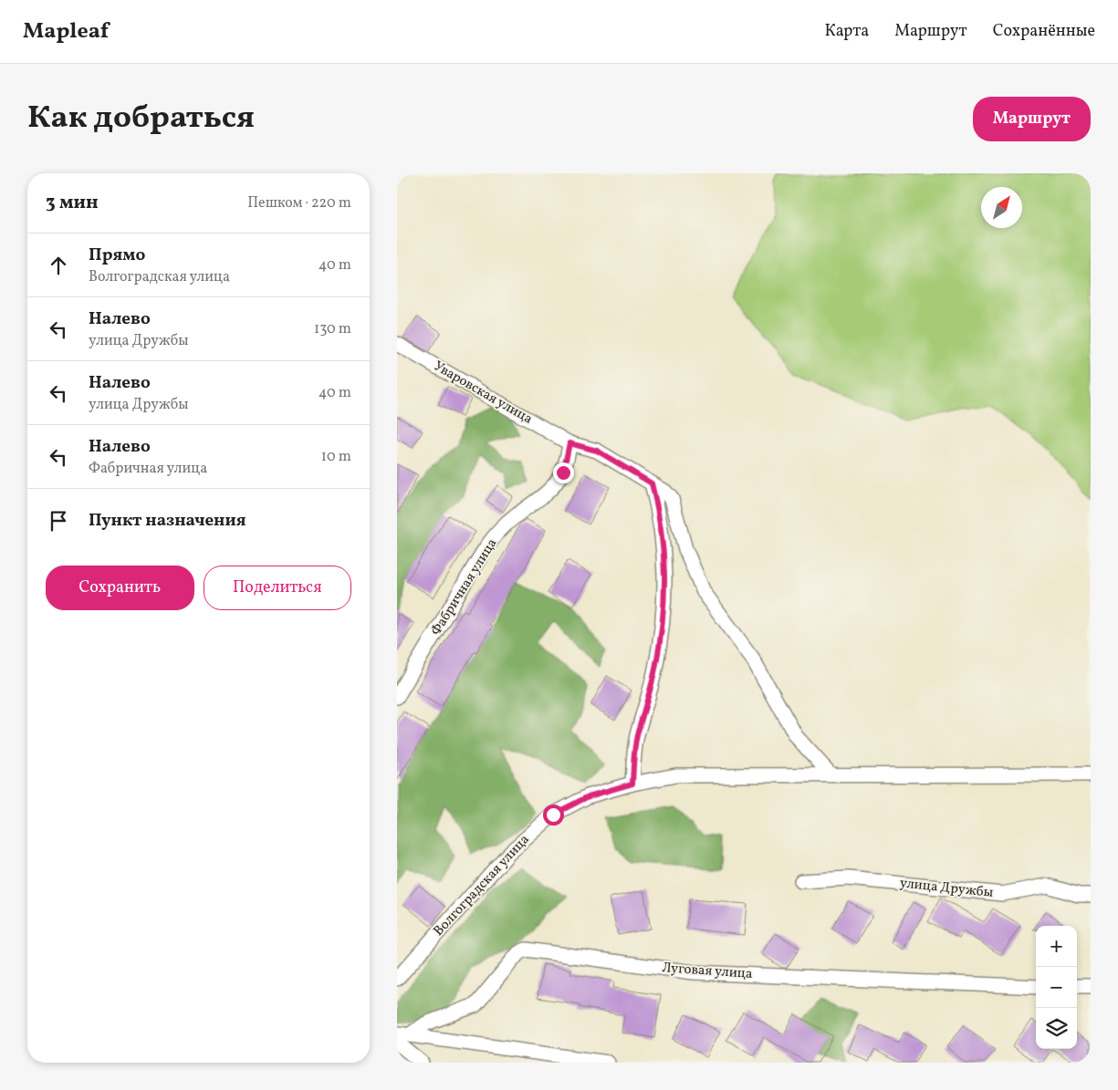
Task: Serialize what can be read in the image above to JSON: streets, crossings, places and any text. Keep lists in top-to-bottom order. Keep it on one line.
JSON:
{"streets":{"street":["Уваровская улица","Фабричная улица","Волгоградская улица","улица Дружбы","Луговая улица"]},"crossings":[["Уваровская улица","Фабричная улица"]],"north":"top right","page":{"header":"Mapleaf","nav":["Карта","Маршрут","Сохранённые"],"title":"Как добраться","buttons":["Маршрут",["Сохранить","Поделиться"]],"heading":["3 мин","Пешком · 220 m"],"list":[["Прямо","Волгоградская улица","40 m"],["Налево","улица Дружбы","130 m"],["Налево","улица Дружбы","40 m"],["Налево","Фабричная улица","10 m"],"Пункт назначения"],"map_buttons":["+","−"]}}
